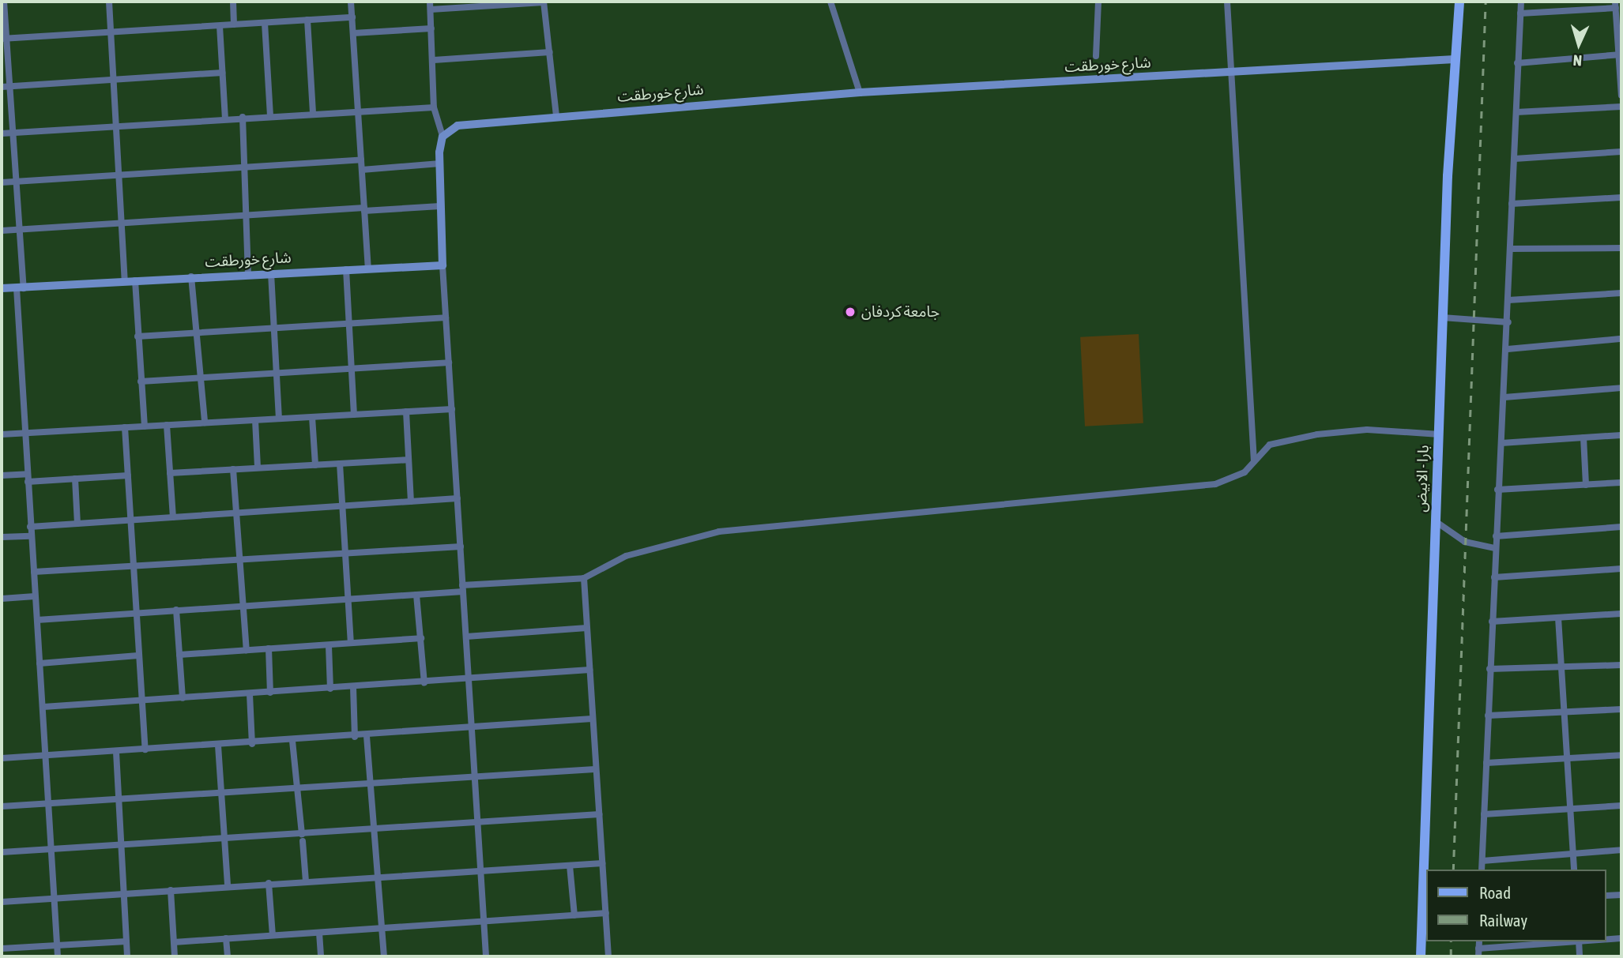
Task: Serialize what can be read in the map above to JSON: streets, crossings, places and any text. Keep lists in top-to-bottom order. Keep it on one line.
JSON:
{"streets":{"main road":["بارا - الابيض"],"street":["شارع خورطقت"]},"crossings":[["شارع خورطقت","بارا - الابيض"]],"places":["جامعة كردفان"],"legend":["Road","Railway"],"north":"bottom"}
